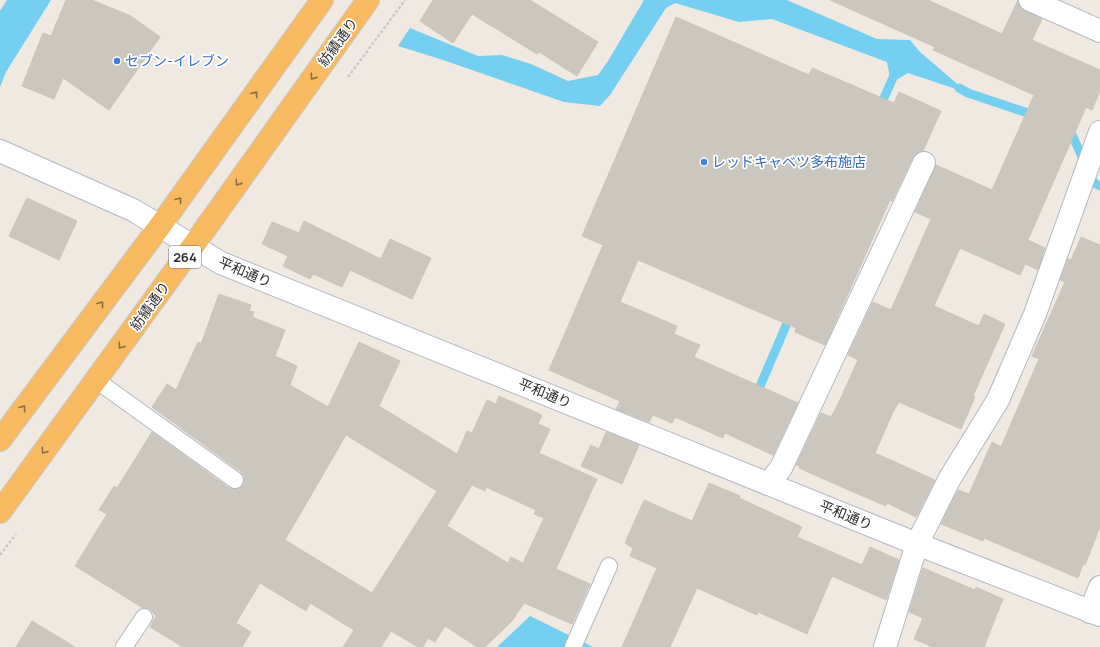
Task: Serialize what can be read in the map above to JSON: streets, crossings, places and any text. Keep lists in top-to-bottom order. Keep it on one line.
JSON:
{"streets":{"highway":["紡績通り","264"],"street":["平和通り"]},"crossings":[["紡績通り","平和通り"],["264","平和通り"]],"places":["セブン-イレブン","レッドキャベツ多布施店"]}
